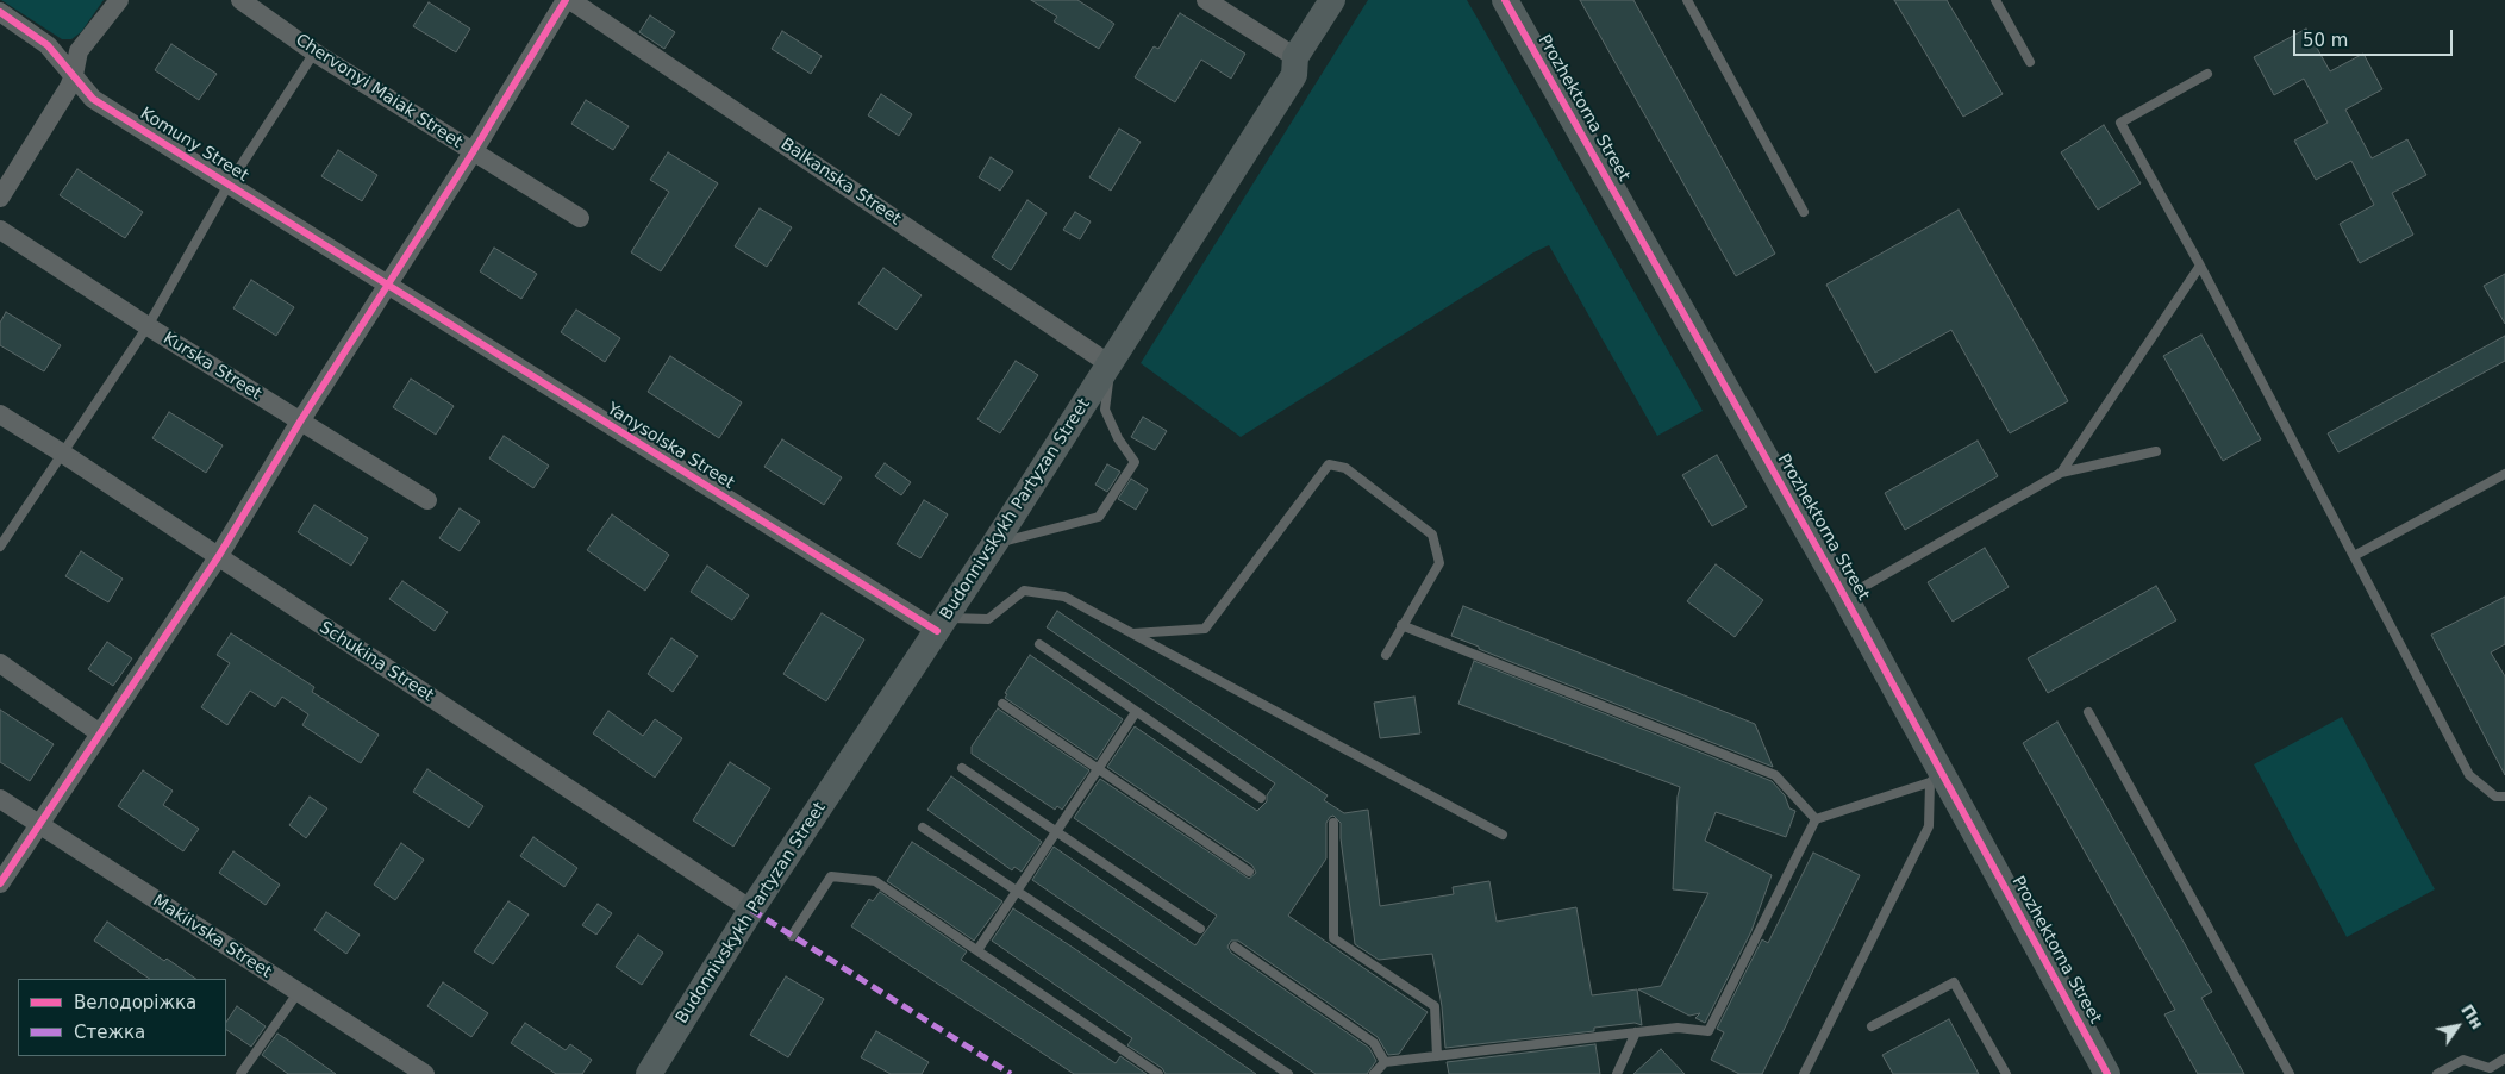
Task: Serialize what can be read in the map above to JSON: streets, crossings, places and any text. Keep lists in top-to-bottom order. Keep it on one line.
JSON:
{"streets":{"main road":["Prozhektorna Street","Budonnivskykh Partyzan Street"],"street":["Chervonyi Maiak Street","Komuny Street","Balkanska Street","Kurska Street","Yanysolska Street","Schukina Street","Makiivska Street"]},"crossings":[["Komuny Street","Yanysolska Street"],["Balkanska Street","Budonnivskykh Partyzan Street"],["Yanysolska Street","Budonnivskykh Partyzan Street"],["Budonnivskykh Partyzan Street","Schukina Street"]],"legend":["Велодоріжка","Стежка"],"scale_bar":"50 m","north":"top right"}
